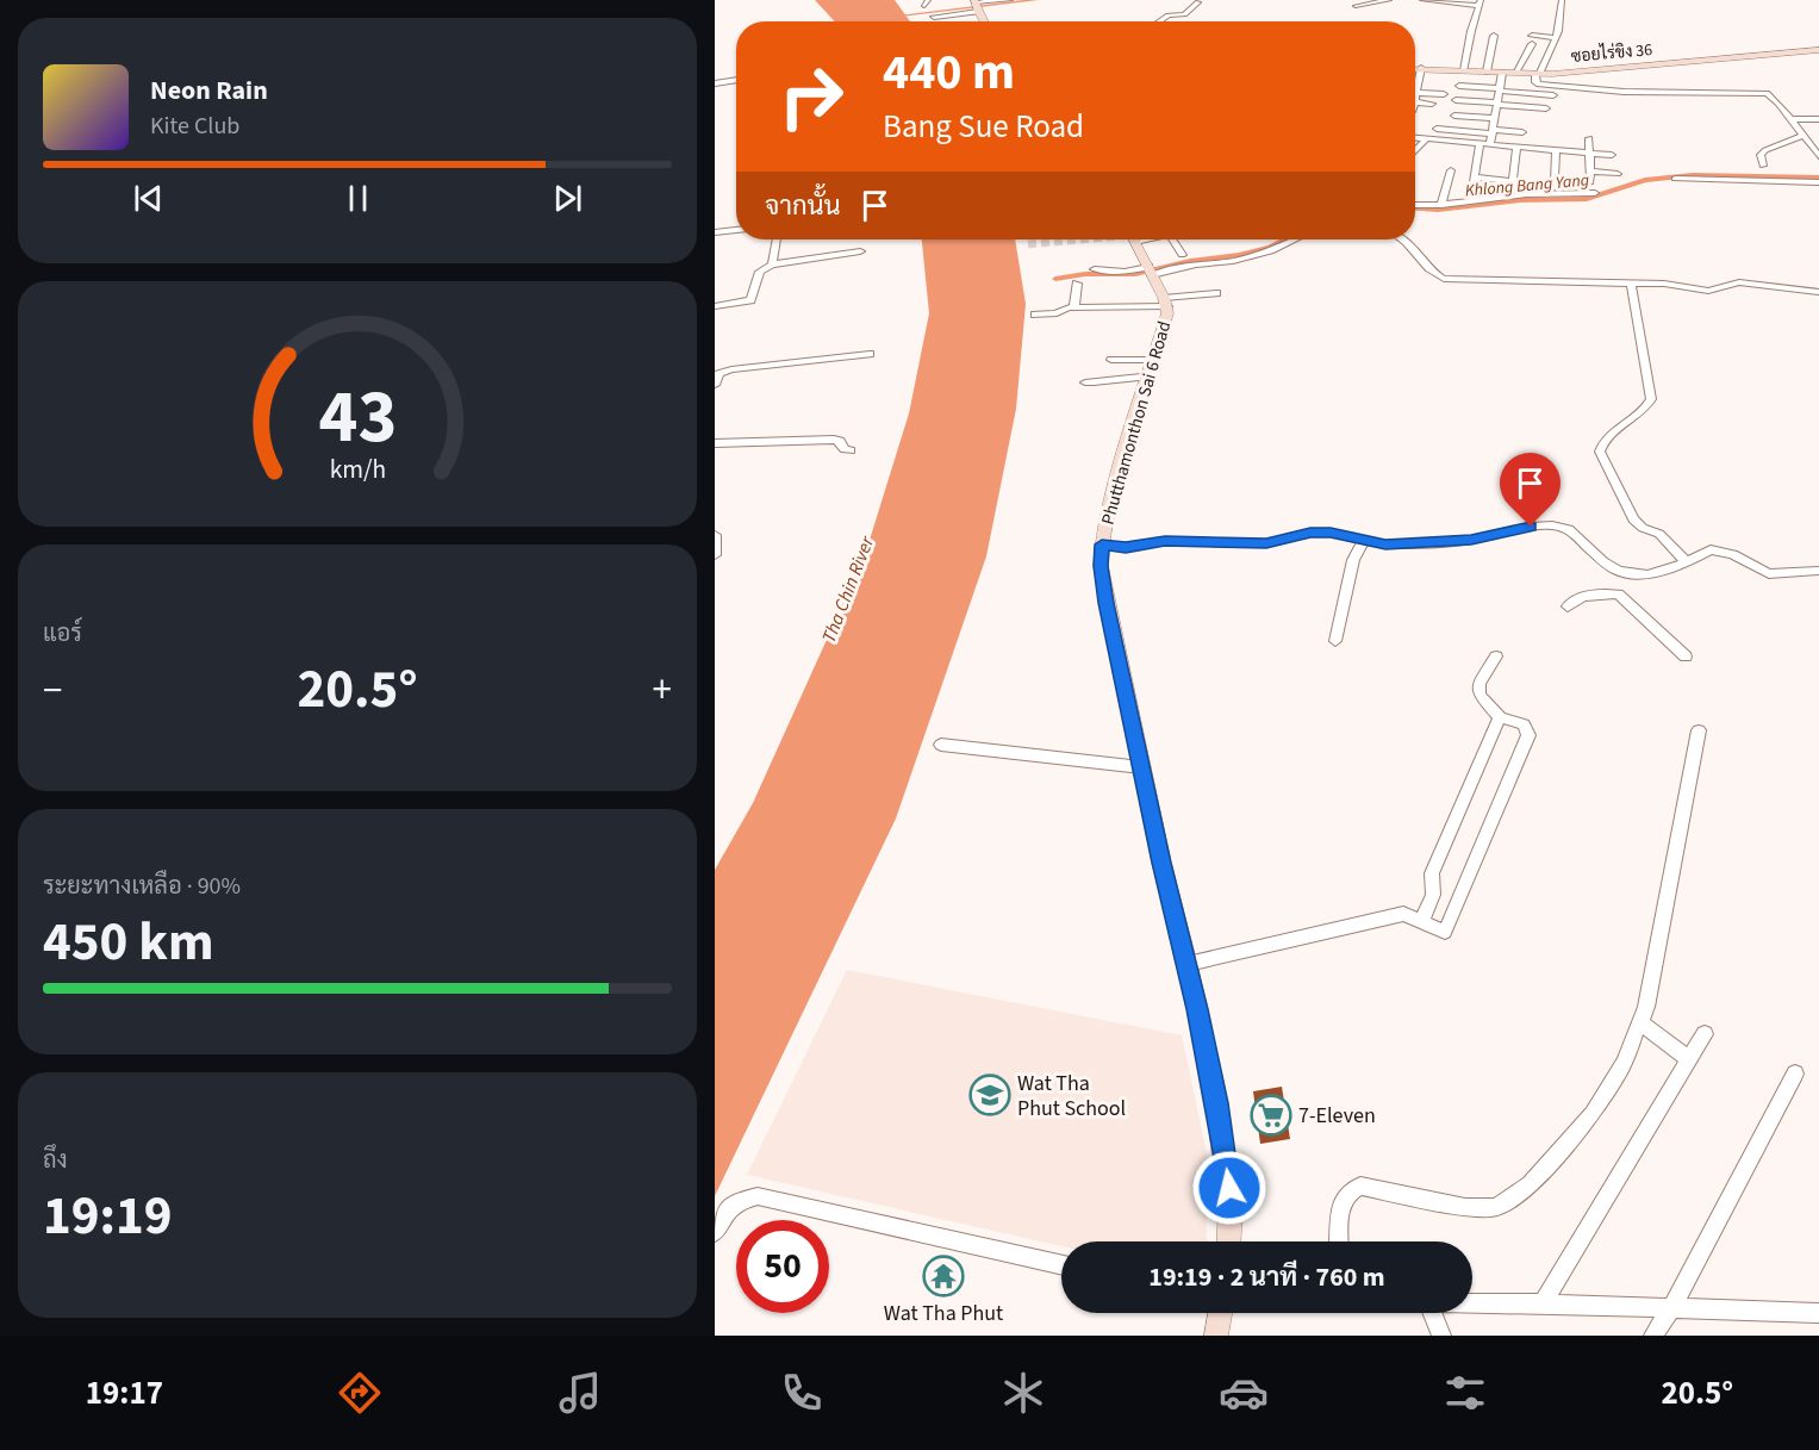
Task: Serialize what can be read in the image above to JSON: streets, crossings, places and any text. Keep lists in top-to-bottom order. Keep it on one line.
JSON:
{"streets":{"main road":["ซอยไร่ขิง 36","Phutthamonthon Sai 6 Road"]},"water":["Khlong Bang Yang","Tha Chin River"],"places":{"school or university":["Wat Tha Phut School"],"supermarket":["7-Eleven"],"temple":["Wat Tha Phut"]},"page":{"turn":["440 m","Bang Sue Road"],"song":["Neon Rain","Kite Club"],"then":"จากนั้น","tile":["แอร์",["ระยะทางเหลือ · 90%","450 km"],["ถึง","19:19"]],"heat":["−","20.5°","+"],"limit":"50","trip":"19:19 · 2 นาที · 760 m","tabs":["19:17","20.5°"],"gauge":["43","km/h"]}}
